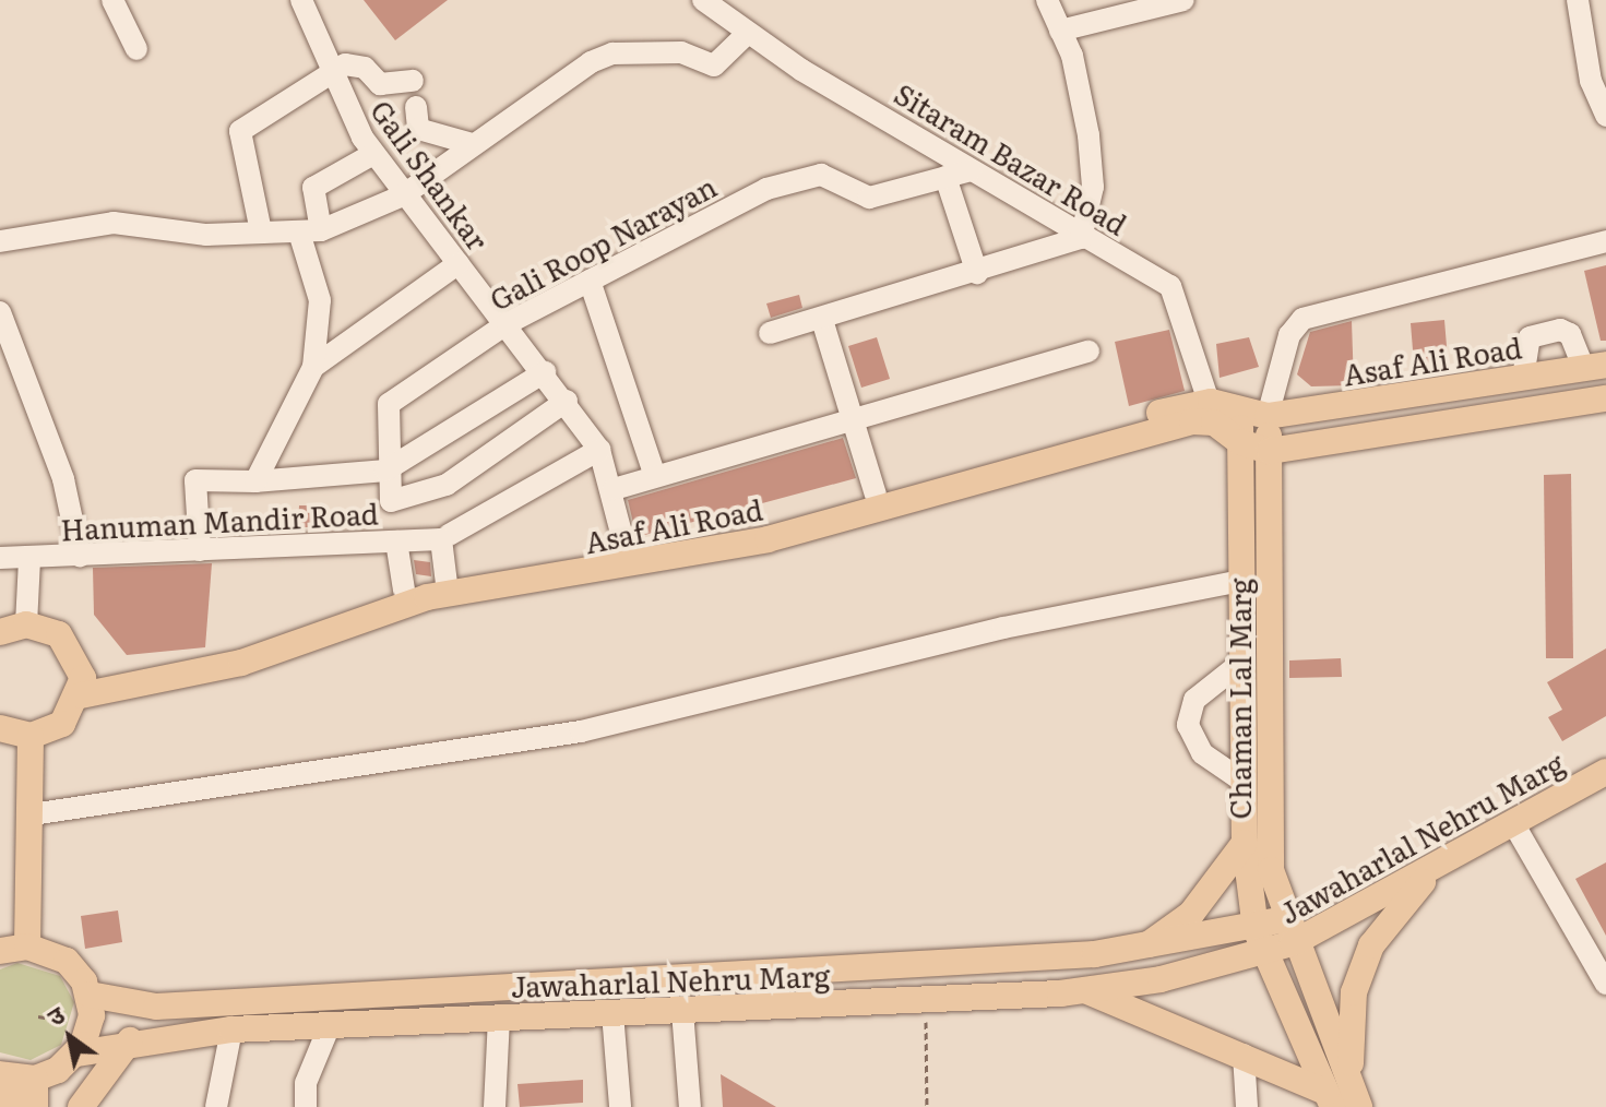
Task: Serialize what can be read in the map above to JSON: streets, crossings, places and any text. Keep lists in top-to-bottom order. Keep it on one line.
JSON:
{"streets":{"main road":["Asaf Ali Road","Chaman Lal Marg","Jawaharlal Nehru Marg"],"street":["Sitaram Bazar Road","Gali Shankar","Gali Roop Narayan","Hanuman Mandir Road"]},"crossings":[["Sitaram Bazar Road","Gali Roop Narayan"],["Sitaram Bazar Road","Asaf Ali Road"],["Gali Shankar","Gali Roop Narayan"],["Gali Shankar","Asaf Ali Road"],["Gali Shankar","Hanuman Mandir Road"],["Chaman Lal Marg","Jawaharlal Nehru Marg"]],"north":"top left"}
